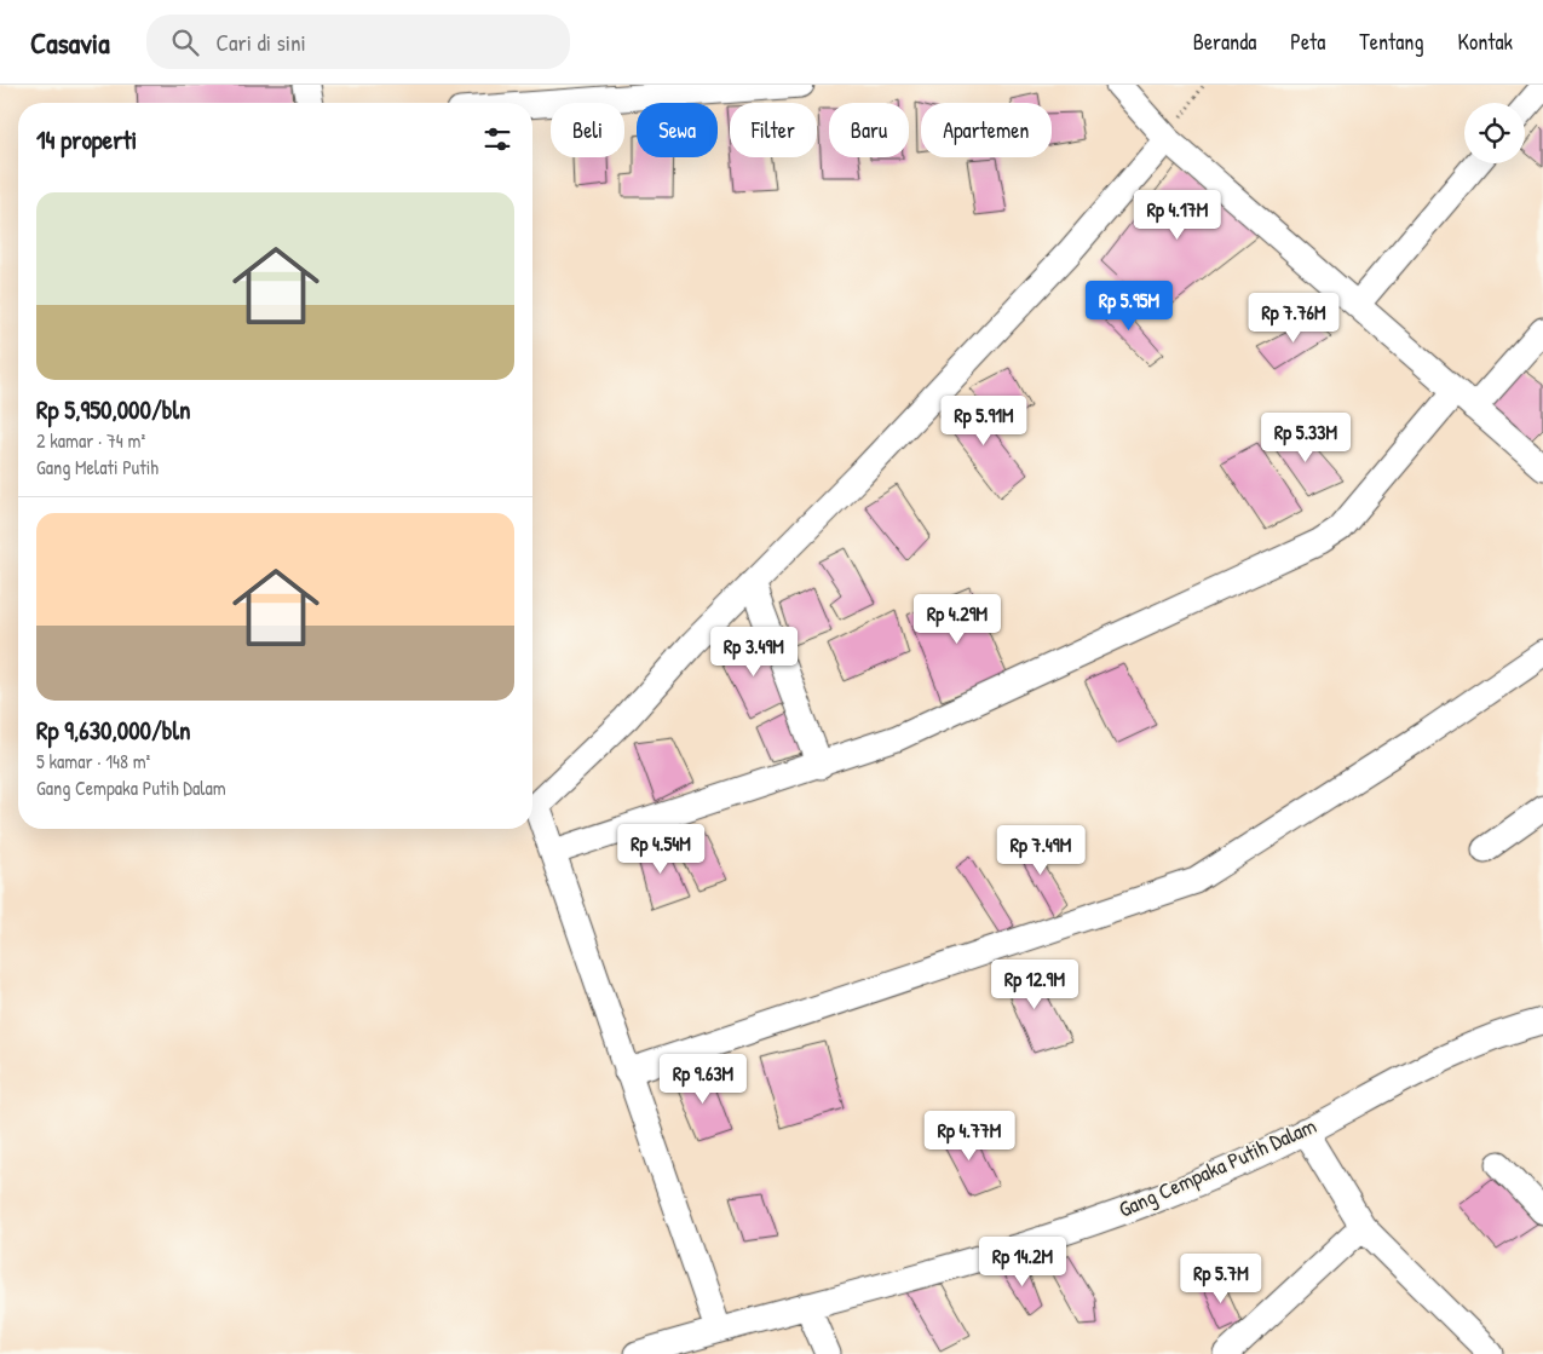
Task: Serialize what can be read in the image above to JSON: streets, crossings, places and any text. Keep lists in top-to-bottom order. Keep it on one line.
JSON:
{"streets":{"street":["Gang Cempaka Putih Dalam"]},"page":{"header":"Casavia","search":"Cari di sini","nav":["Beranda","Peta","Tentang","Kontak"],"chip":["Beli","Sewa","Filter","Baru","Apartemen"],"heading":"14 properti","list":[{"name":"Rp 5,950,000/bln","note":"2 kamar · 74 m² · Gang Melati Putih"},{"name":"Rp 9,630,000/bln","note":"5 kamar · 148 m² · Gang Cempaka Putih Dalam"}],"price":["Rp 4.17M","Rp 5.95M","Rp 7.76M","Rp 5.91M","Rp 5.33M","Rp 4.29M","Rp 3.49M","Rp 4.54M","Rp 7.49M","Rp 12.9M","Rp 9.63M","Rp 4.77M","Rp 14.2M","Rp 5.7M"]}}
